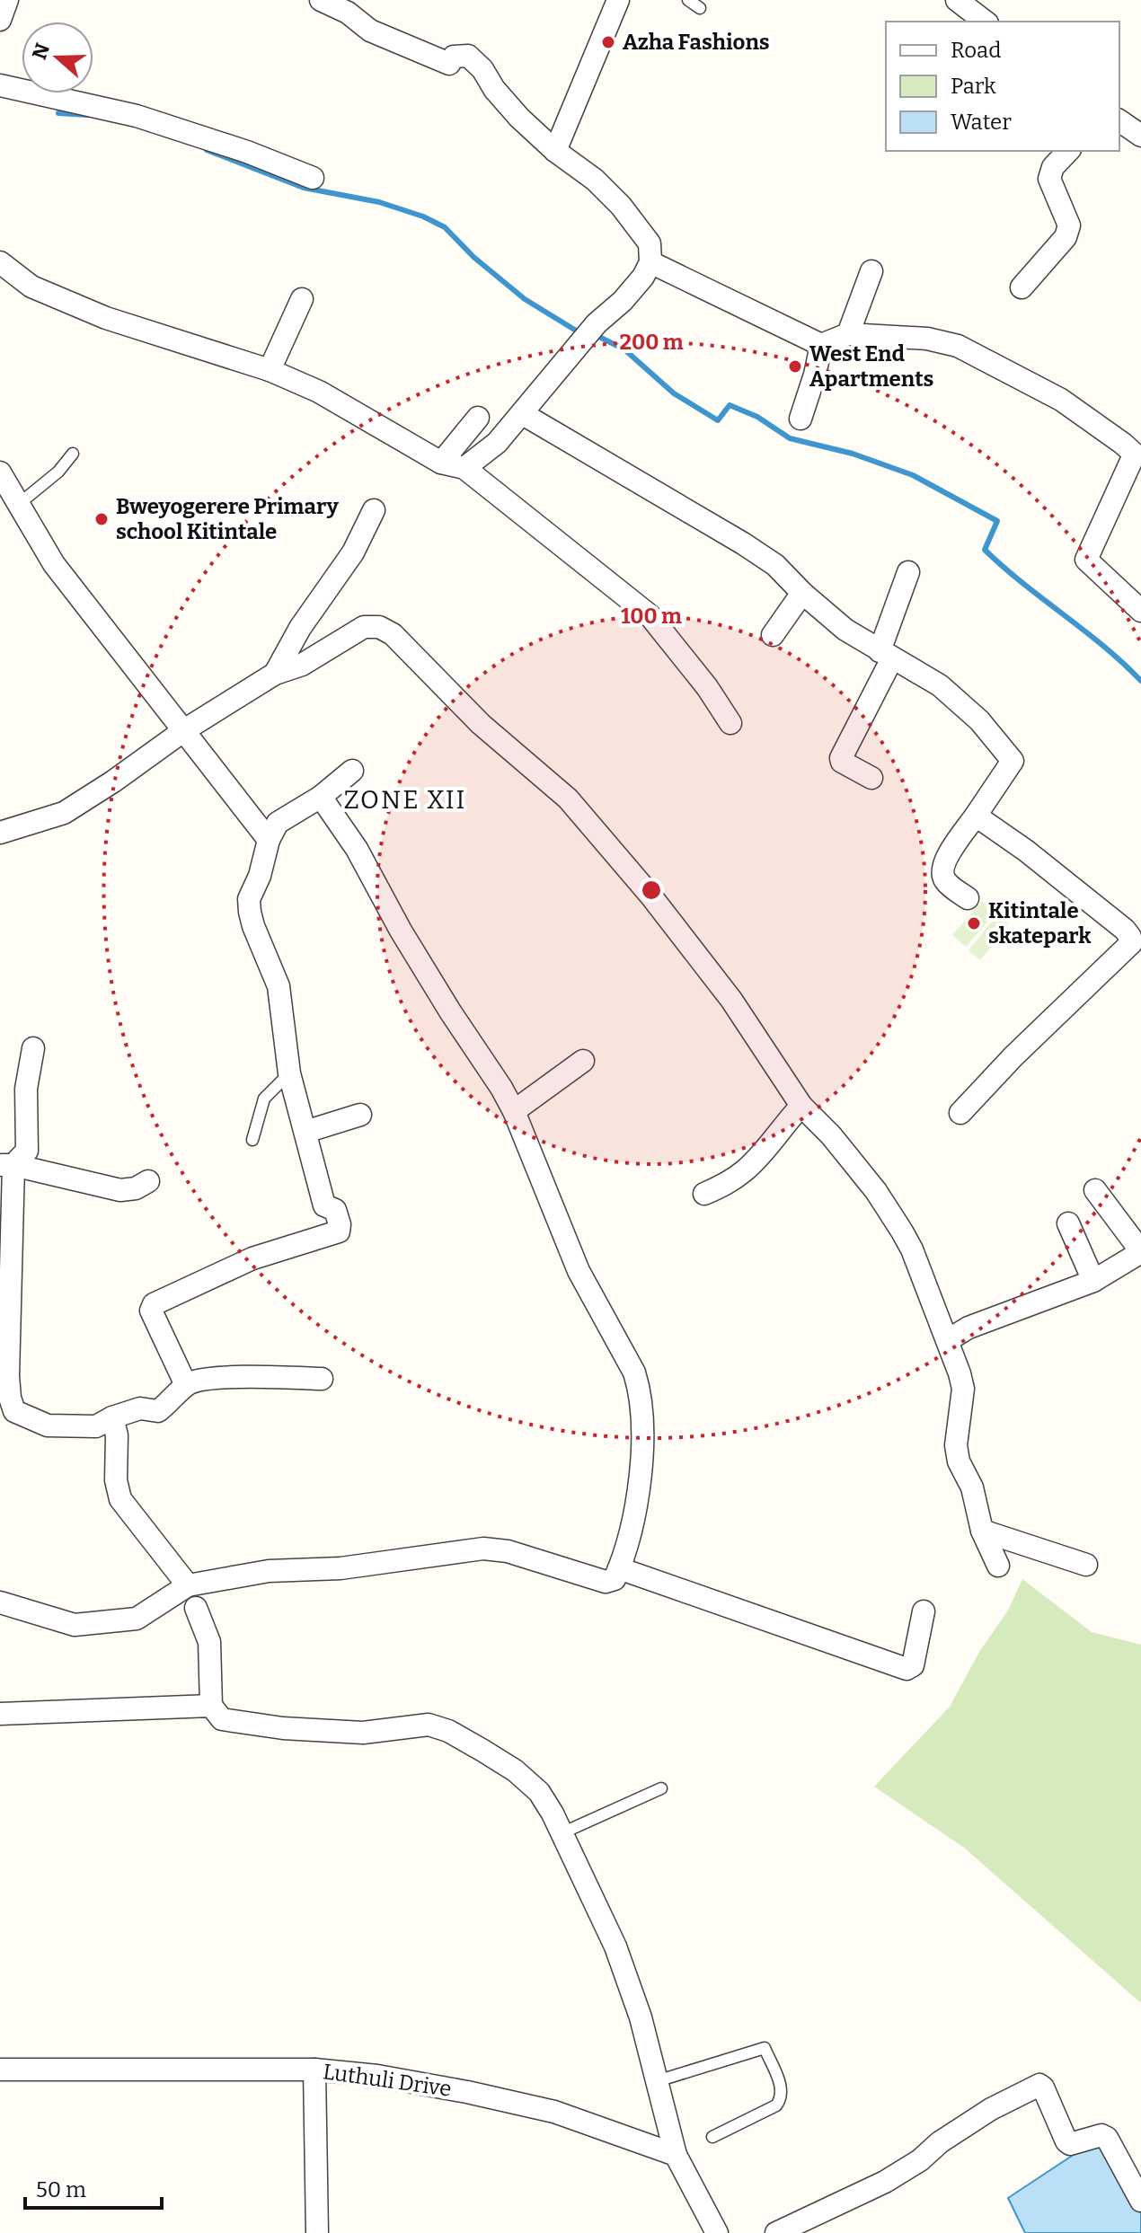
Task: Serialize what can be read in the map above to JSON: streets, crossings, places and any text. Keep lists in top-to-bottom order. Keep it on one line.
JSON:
{"streets":{"street":["Luthuli Drive"]},"districts":["ZONE XII"],"places":["Azha Fashions","West End Apartments","Bweyogerere Primary school Kitintale","Kitintale skatepark"],"legend":["Road","Park","Water"],"scale_bar":"50 m","north":"left","rings":["200 m","100 m"]}
